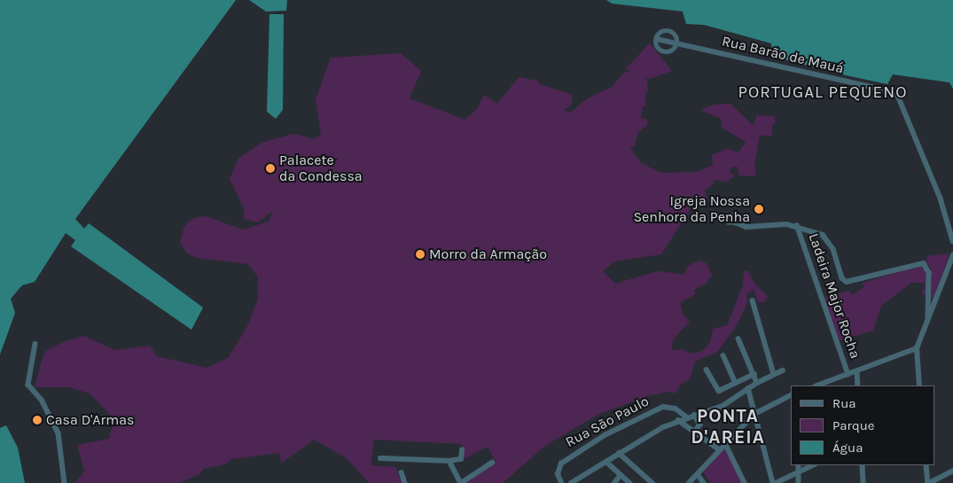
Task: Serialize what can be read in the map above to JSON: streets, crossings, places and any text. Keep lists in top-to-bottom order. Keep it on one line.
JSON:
{"streets":{"street":["Rua Barão de Mauá","Ladeira Major Rocha","Rua São Paulo"]},"districts":["PORTUGAL PEQUENO","PONTA D'AREIA"],"places":["Palacete da Condessa","Igreja Nossa Senhora da Penha","Morro da Armação","Casa D'Armas"],"legend":["Rua","Parque","Água"]}
